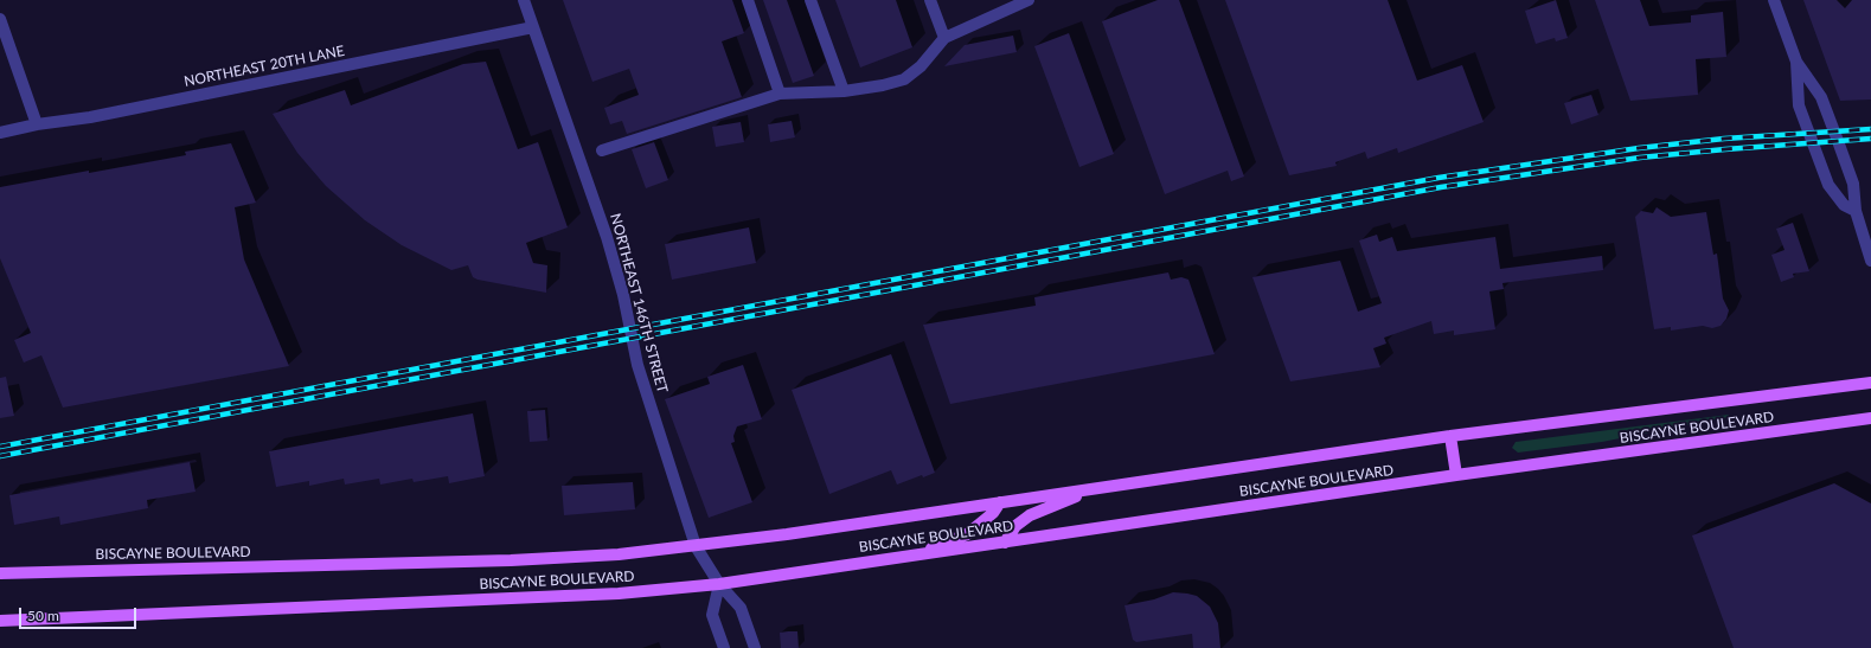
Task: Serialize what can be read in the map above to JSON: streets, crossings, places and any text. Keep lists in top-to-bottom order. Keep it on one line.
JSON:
{"streets":{"main road":["BISCAYNE BOULEVARD"],"street":["NORTHEAST 20TH LANE","NORTHEAST 146TH STREET"]},"crossings":[["NORTHEAST 20TH LANE","NORTHEAST 146TH STREET"],["NORTHEAST 146TH STREET","BISCAYNE BOULEVARD"]],"scale_bar":"50 m"}
